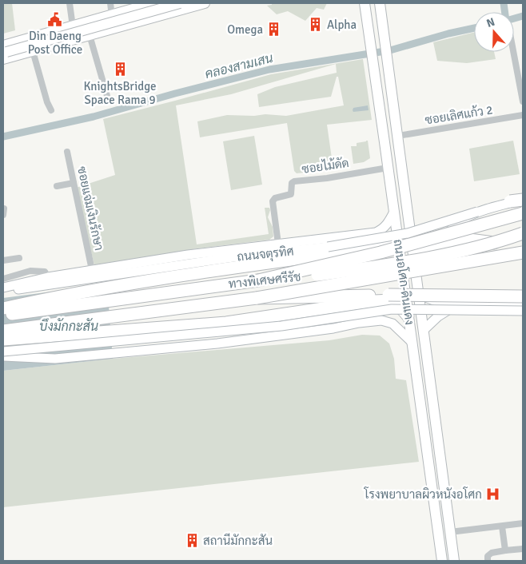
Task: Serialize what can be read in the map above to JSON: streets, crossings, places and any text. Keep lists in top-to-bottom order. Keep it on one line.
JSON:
{"streets":{"highway":["ทางพิเศษศรีรัช"],"main road":["ถนนจตุรทิศ","ถนนอโศก-ดินแดง"],"street":["ซอยเลิศแก้ว 2","ซอยไม้ดัด","ซอยแจ่มเงินรักษา"]},"crossings":[["ซอยเลิศแก้ว 2","ถนนอโศก-ดินแดง"],["ซอยไม้ดัด","ถนนอโศก-ดินแดง"]],"water":["คลองสามเสน","บึงมักกะสัน"],"places":{"public building":["Din Daeng Post Office"],"building":["Alpha","Omega","KnightsBridge Space Rama 9","สถานีมักกะสัน"],"hospital":["โรงพยาบาลผิวหนังอโศก"]},"north":"top"}
